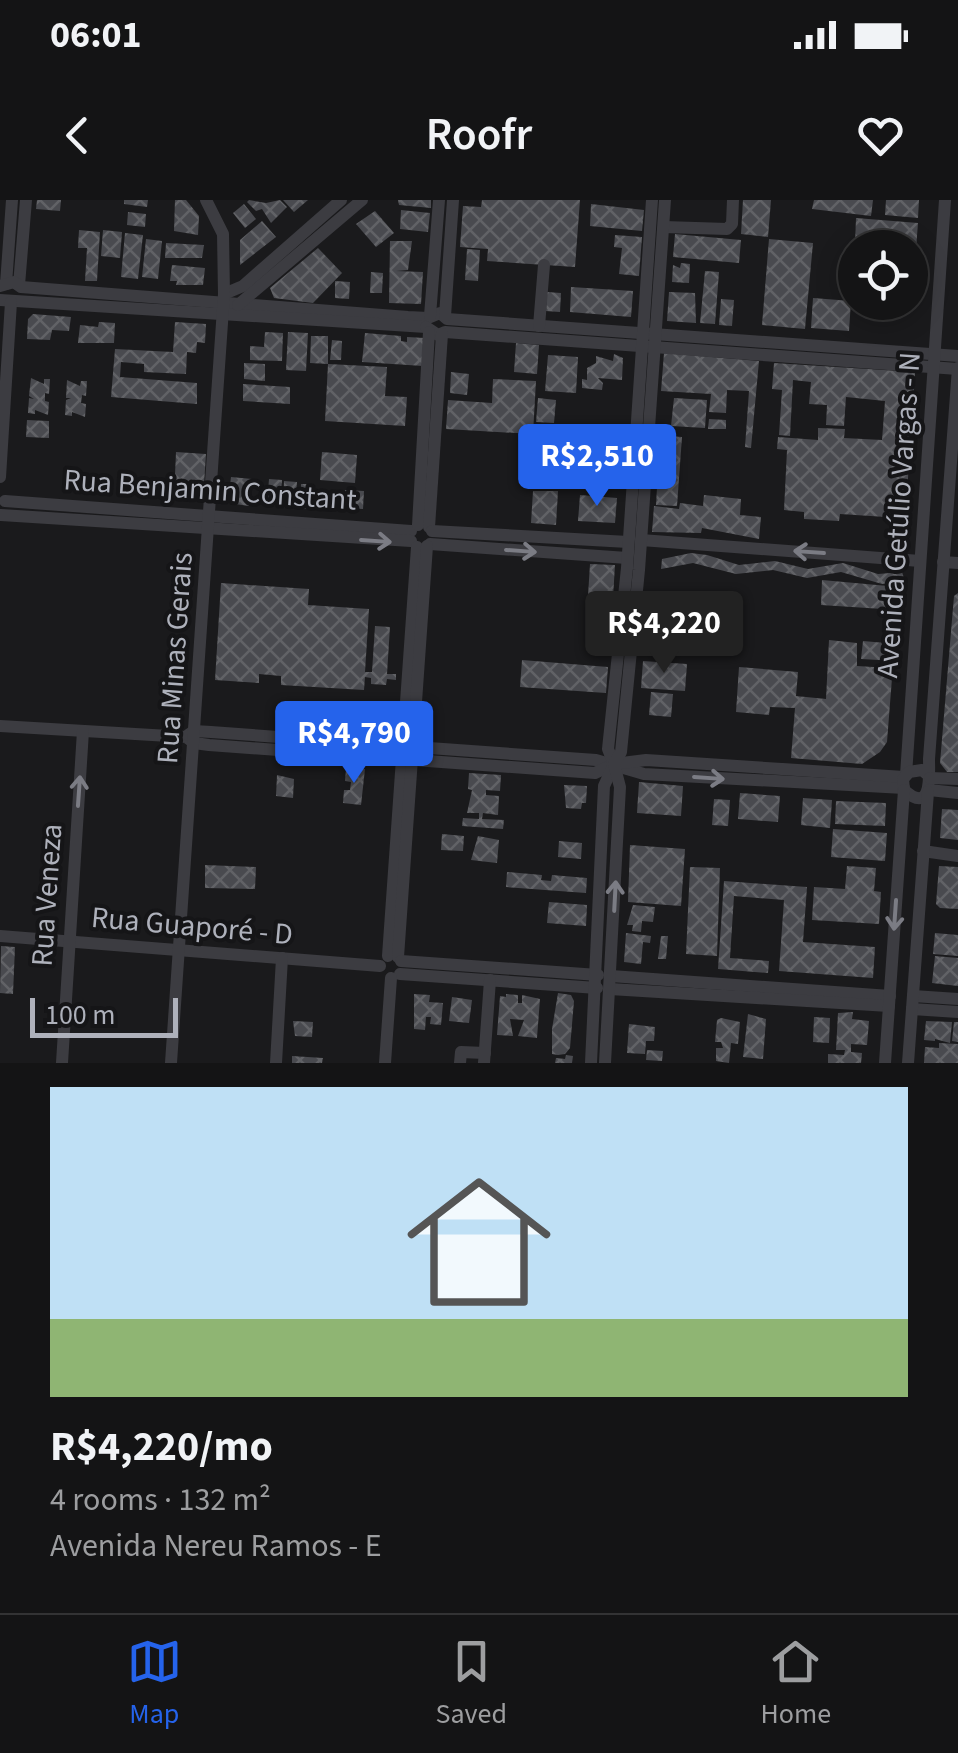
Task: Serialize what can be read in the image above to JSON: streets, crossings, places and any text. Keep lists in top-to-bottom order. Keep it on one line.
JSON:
{"streets":{"street":["Rua Benjamin Constant","Avenida Getúlio Vargas - N","Rua Minas Gerais","Rua Veneza","Rua Guaporé - D"]},"crossings":[["Rua Benjamin Constant","Rua Minas Gerais"],["Avenida Getúlio Vargas - N","Rua Guaporé - D"],["Rua Minas Gerais","Rua Guaporé - D"],["Rua Veneza","Rua Guaporé - D"]],"one_way":["Rua Veneza"],"scale_bar":"100 m","page":{"status":"06:01","header":"Roofr","price":["R$2,510","R$4,220","R$4,790"],"scale":"100 m","list":[{"name":"R$4,220/mo","note":"4 rooms · 132 m² · Avenida Nereu Ramos - E"}],"tabs":["Map","Saved","Home"]}}
